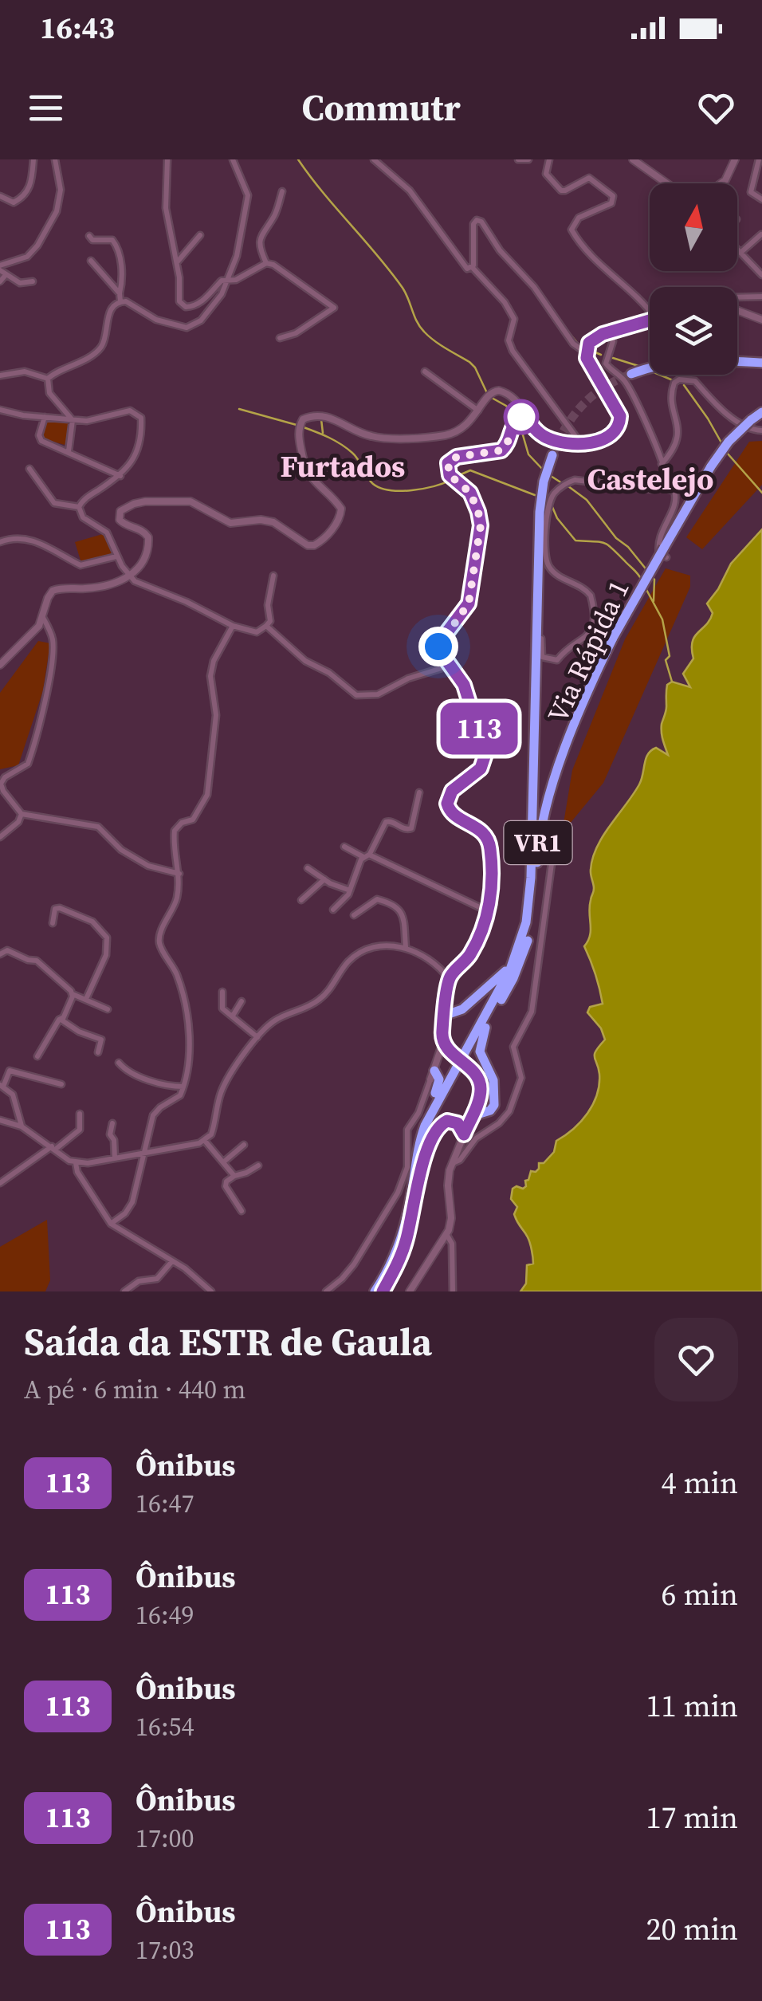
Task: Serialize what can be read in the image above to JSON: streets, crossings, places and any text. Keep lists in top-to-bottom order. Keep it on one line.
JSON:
{"streets":{"highway":["Via Rápida 1","VR1"]},"districts":["Furtados","Castelejo"],"lines":["bus line 113"],"north":"top","page":{"status":"16:43","header":"Commutr","on_map":"113","heading":["Saída da ESTR de Gaula","A pé · 6 min · 440 m"],"list":[{"mark":"113","name":"Ônibus","note":"16:47","value":"4 min"},{"mark":"113","name":"Ônibus","note":"16:49","value":"6 min"},{"mark":"113","name":"Ônibus","note":"16:54","value":"11 min"},{"mark":"113","name":"Ônibus","note":"17:00","value":"17 min"},{"mark":"113","name":"Ônibus","note":"17:03","value":"20 min"}]}}
